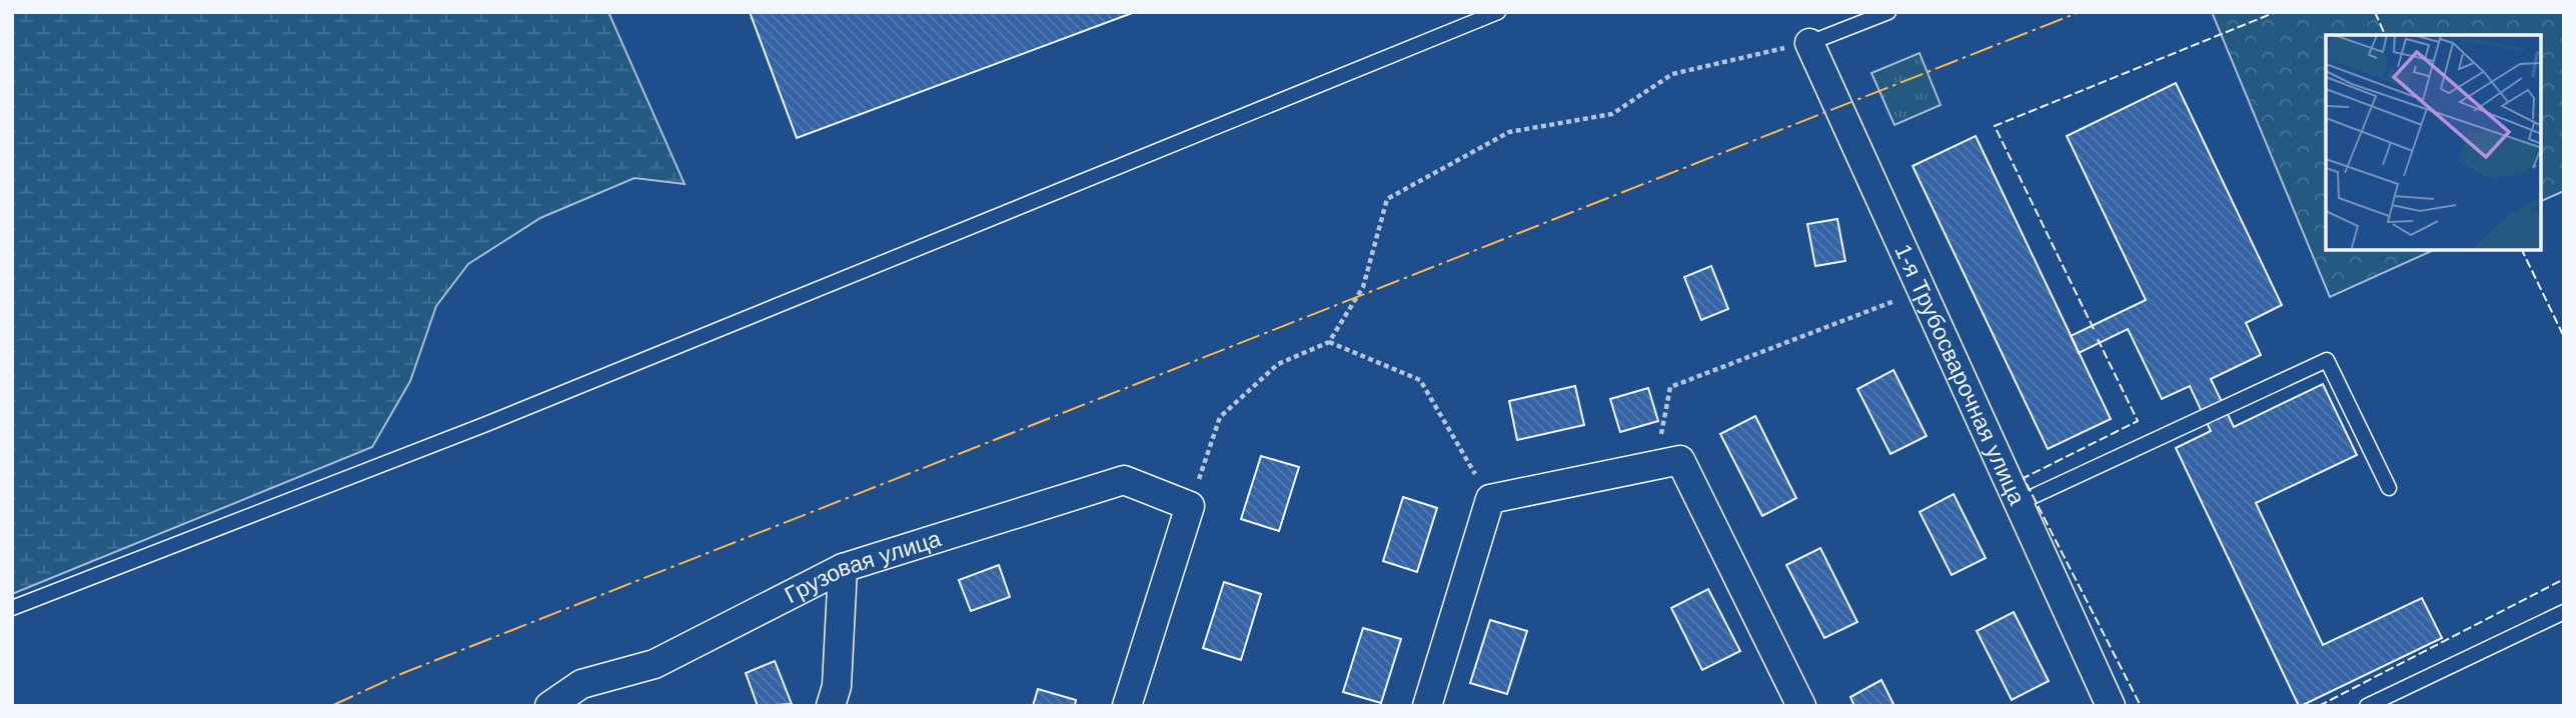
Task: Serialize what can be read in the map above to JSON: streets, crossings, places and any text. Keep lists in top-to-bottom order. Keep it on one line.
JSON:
{"streets":{"street":["1-я Трубосварочная улица","Грузовая улица"]}}
